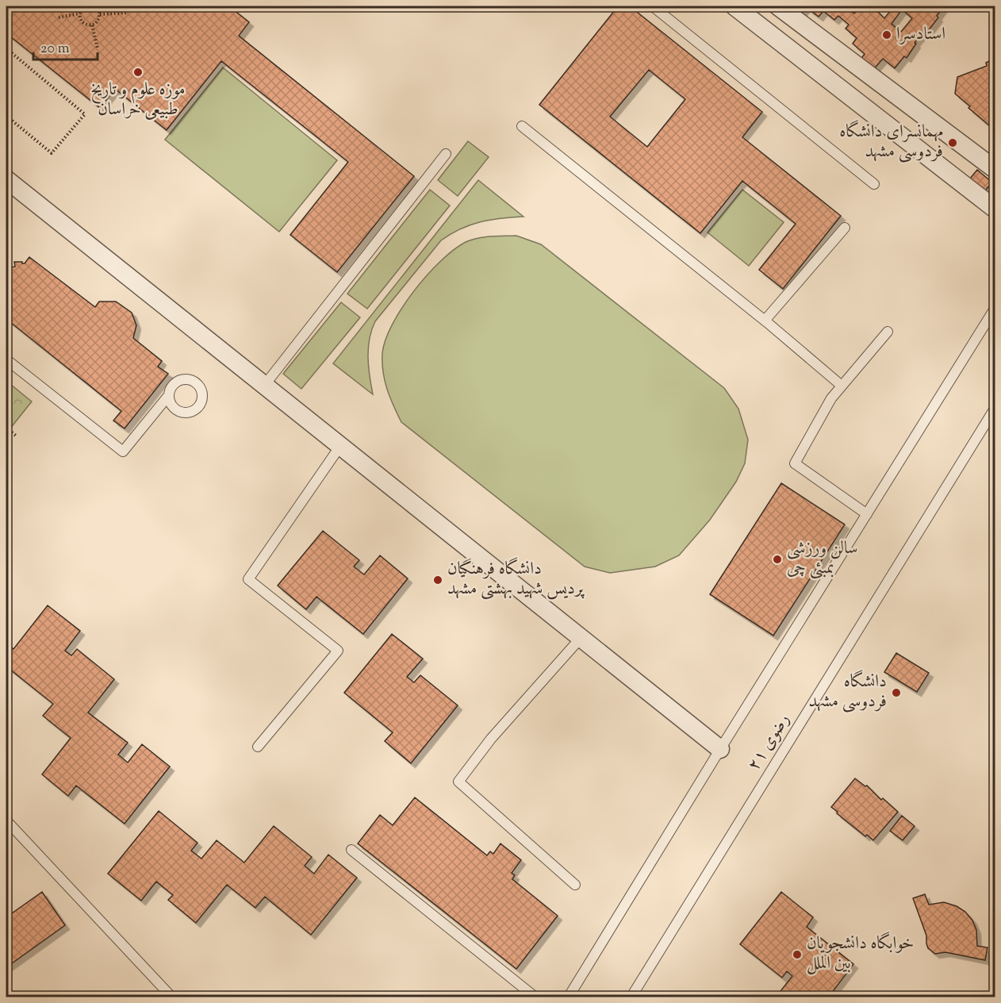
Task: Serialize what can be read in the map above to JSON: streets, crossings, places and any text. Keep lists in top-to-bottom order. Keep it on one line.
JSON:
{"streets":{"lane":["رضوی ۲۱"]},"places":["استادسرا","موزه علوم و تاریخ طبیعی خراسان","مهمانسرای دانشگاه فردوسی مشهد","سالن ورزشی بمبئی چی","دانشگاه فرهنگیان پردیس شهید بهشتی مشهد","دانشگاه فردوسی مشهد","خوابگاه دانشجویان بین الملل"],"scale_bar":"20 m"}
